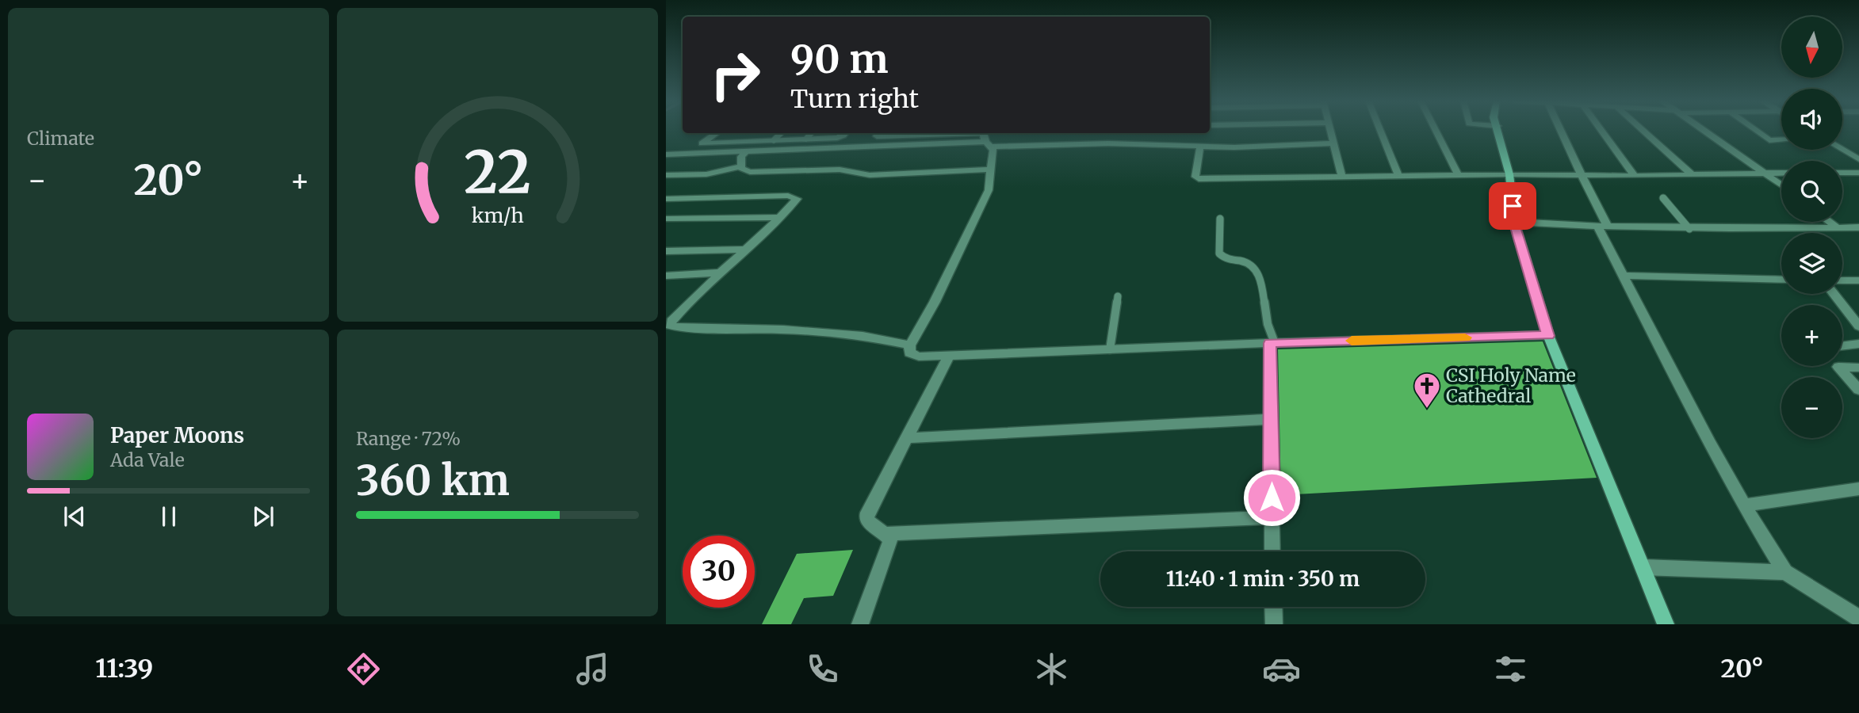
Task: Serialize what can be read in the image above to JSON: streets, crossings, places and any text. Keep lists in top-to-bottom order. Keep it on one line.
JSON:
{"places":{"church":["CSI Holy Name Cathedral"]},"north":"bottom","page":{"tile":["Climate",["Range · 72%","360 km"]],"map_buttons":["+","−"],"turn":["90 m","Turn right"],"heat":["−","20°","+"],"song":["Paper Moons","Ada Vale"],"limit":"30","trip":"11:40 · 1 min · 350 m","tabs":["11:39","20°"],"gauge":["22","km/h"]}}
